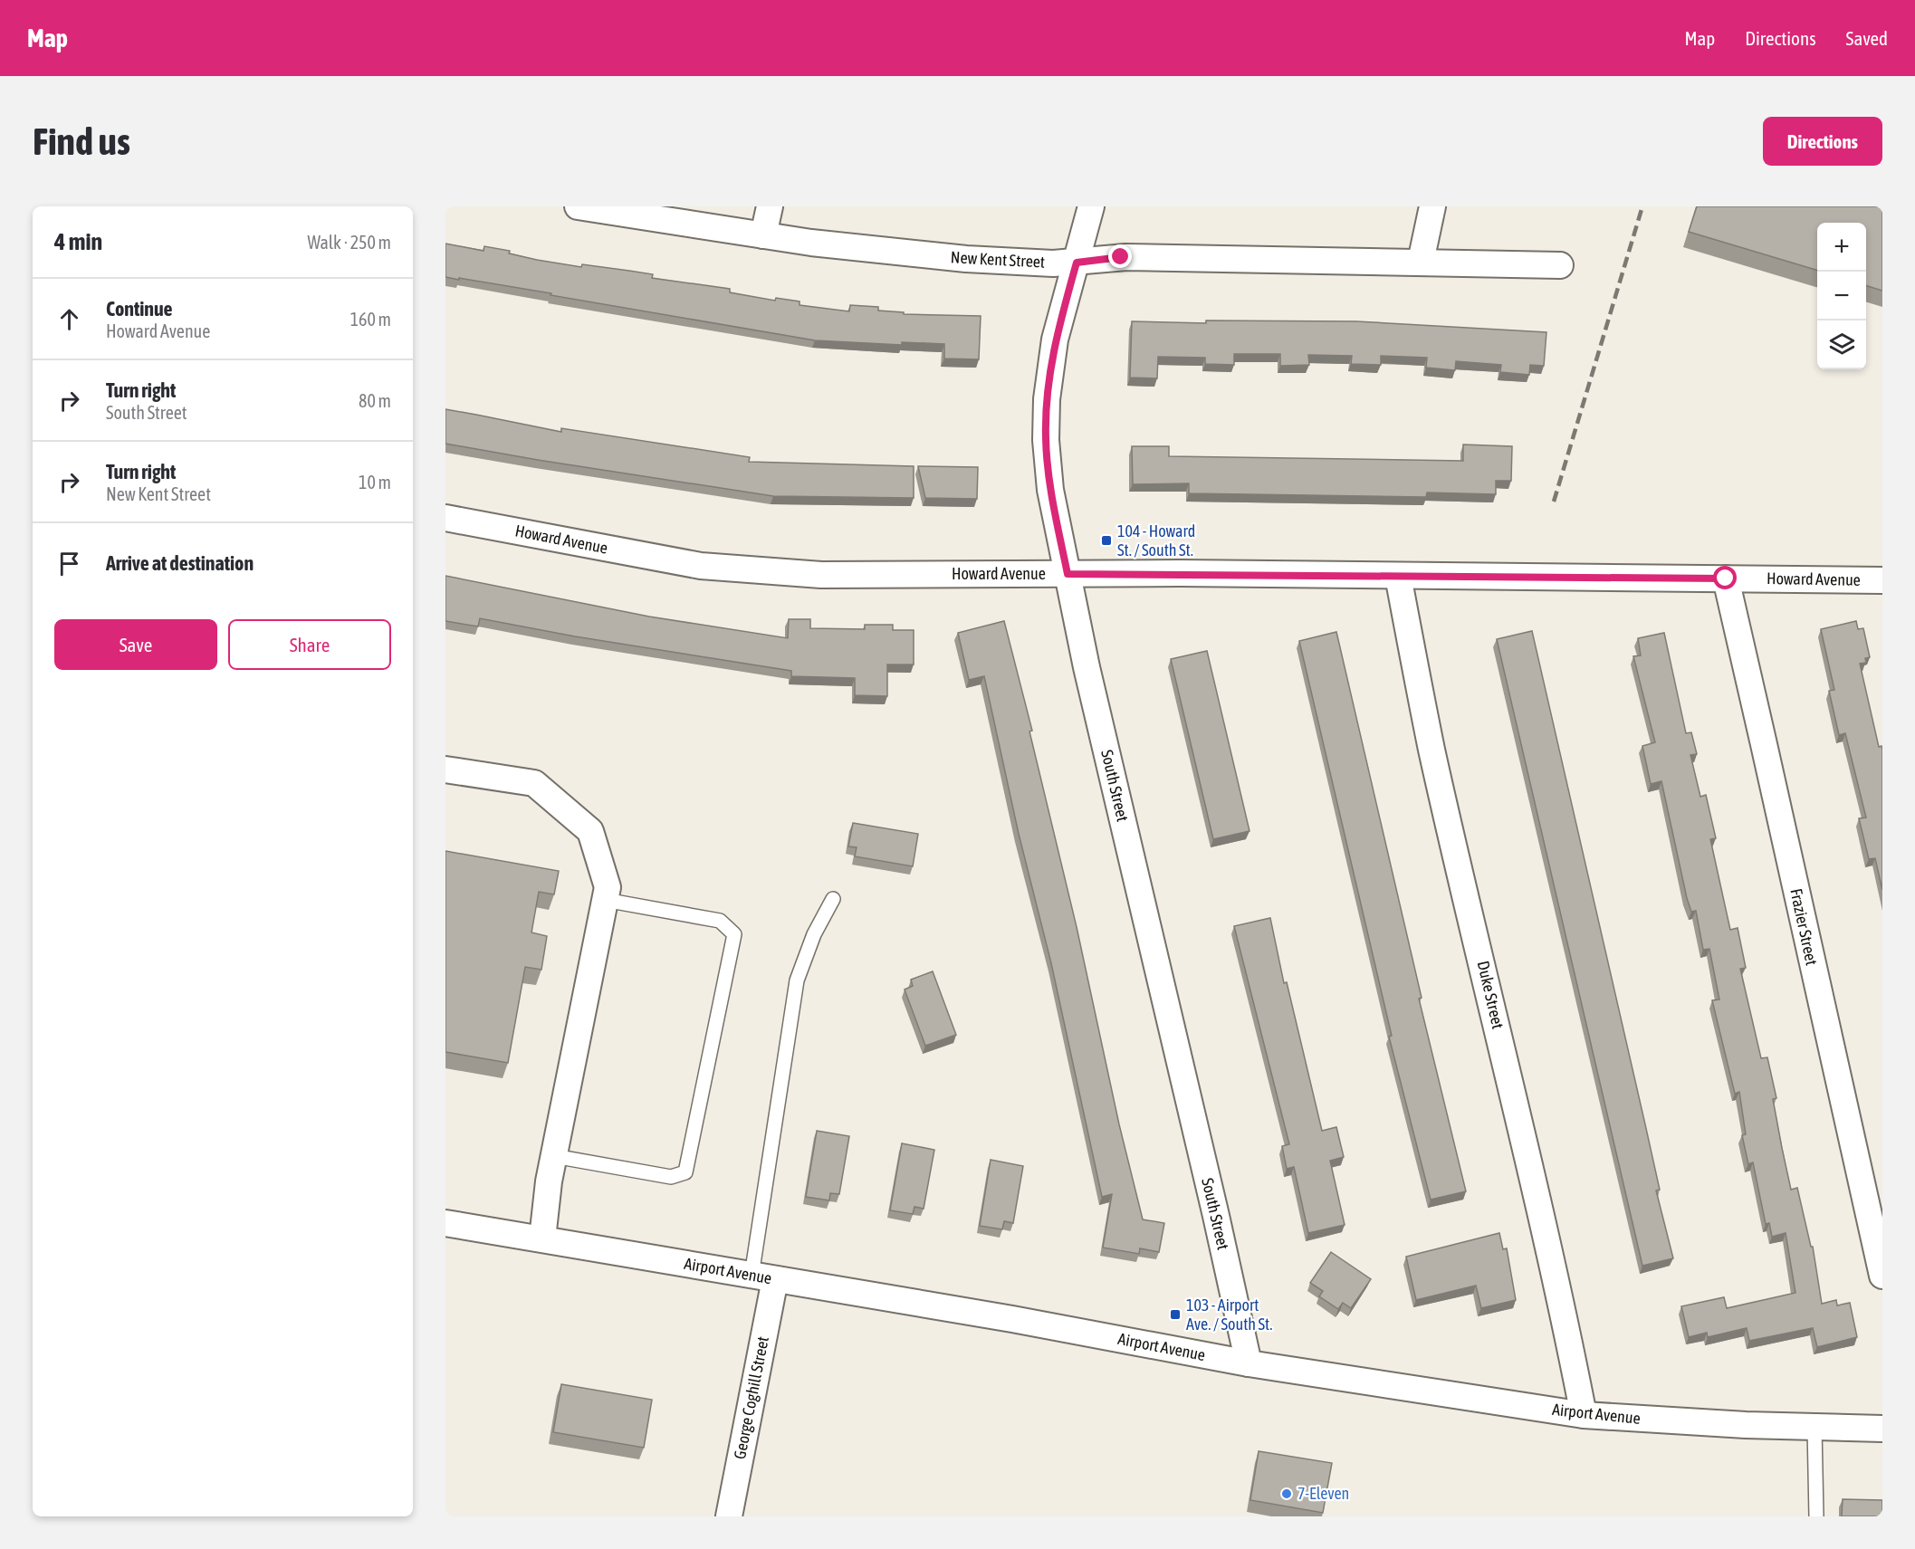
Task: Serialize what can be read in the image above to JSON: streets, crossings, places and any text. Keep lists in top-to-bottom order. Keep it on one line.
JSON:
{"streets":{"street":["New Kent Street","Howard Avenue","South Street","Frazier Street","Duke Street","Airport Avenue","George Coghill Street"]},"crossings":[["New Kent Street","South Street"],["Howard Avenue","South Street"],["Howard Avenue","Frazier Street"],["Howard Avenue","Duke Street"],["South Street","Airport Avenue"],["Duke Street","Airport Avenue"],["Airport Avenue","George Coghill Street"]],"places":{"transit":["104 - Howard St. / South St.","103 - Airport Ave. / South St."],"other":["7-Eleven"]},"page":{"header":"Map","nav":["Map","Directions","Saved"],"buttons":["Directions",["Save","Share"]],"title":"Find us","heading":["4 min","Walk · 250 m"],"map_buttons":["+","−"],"list":[["Continue","Howard Avenue","160 m"],["Turn right","South Street","80 m"],["Turn right","New Kent Street","10 m"],"Arrive at destination"]}}
